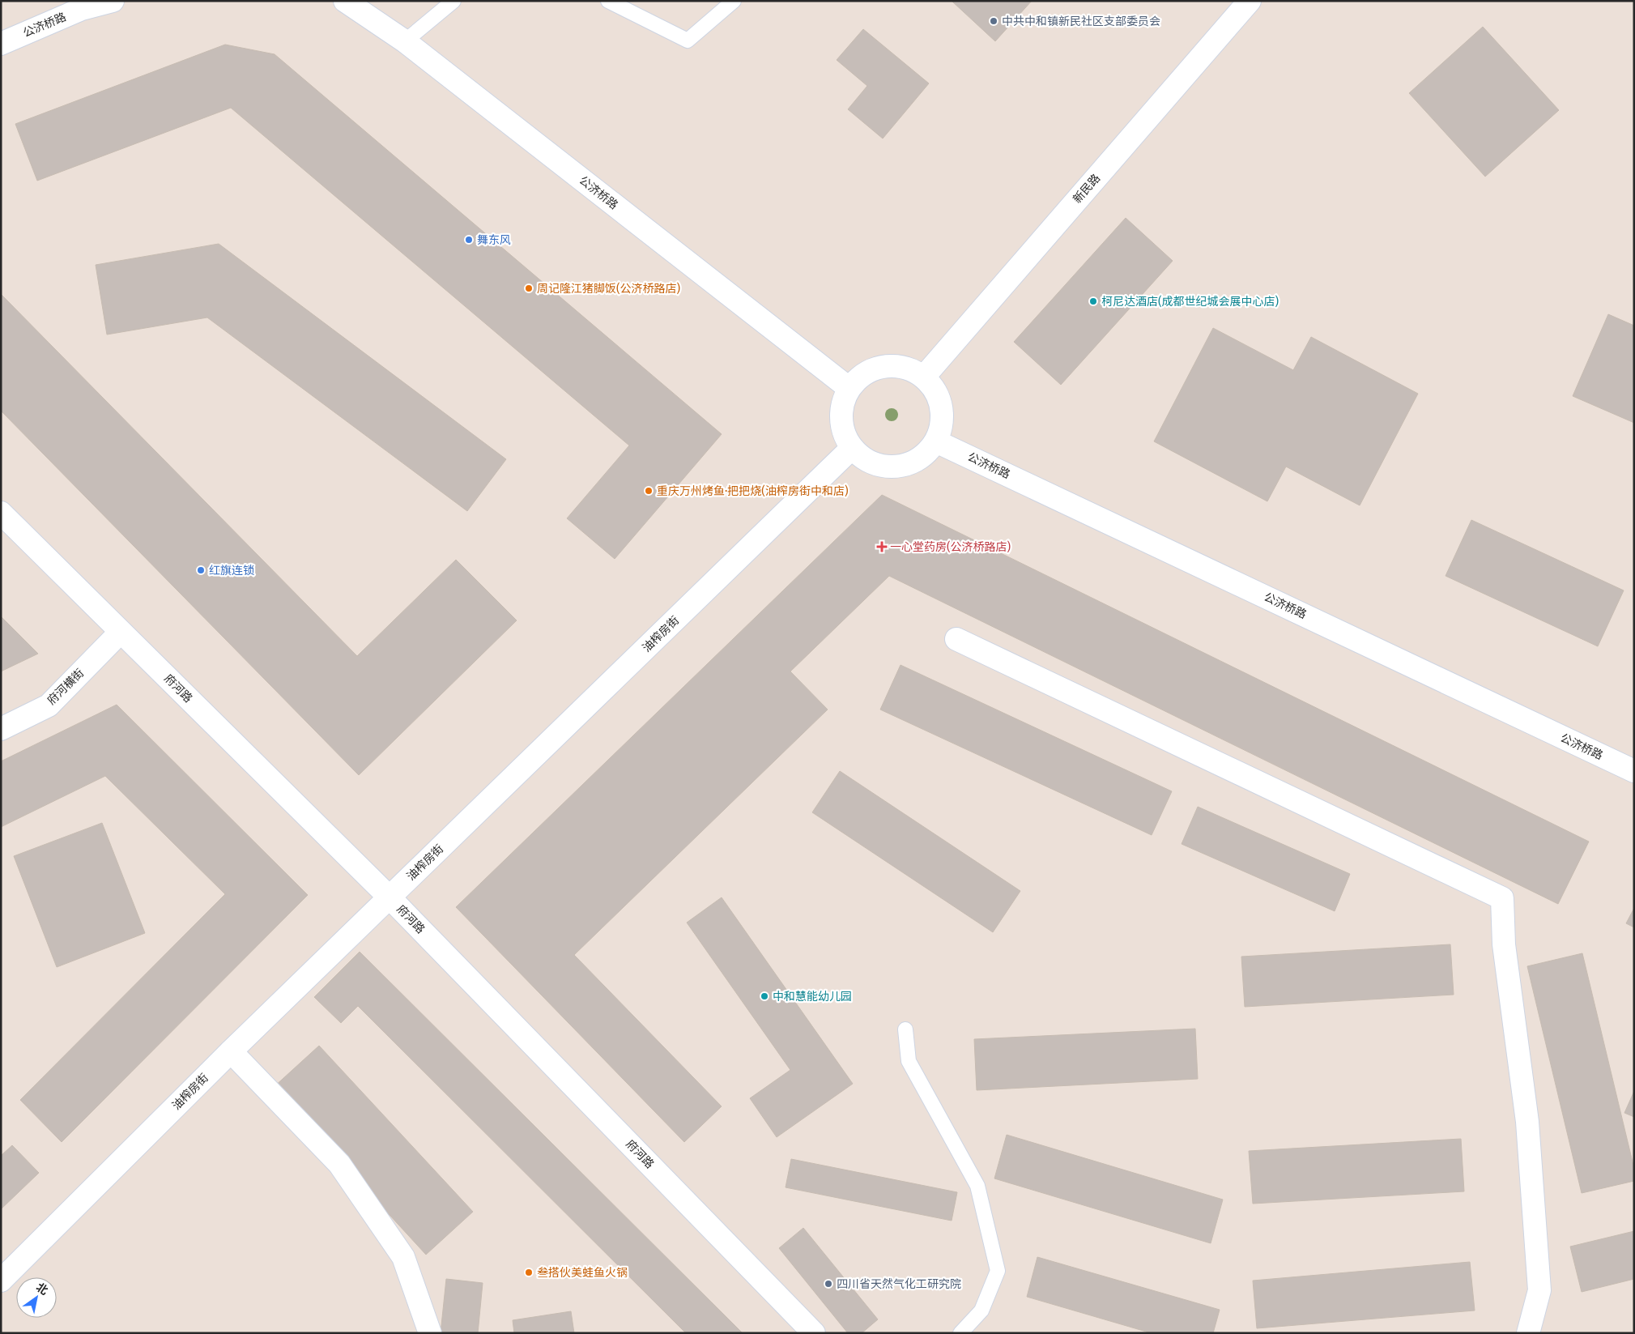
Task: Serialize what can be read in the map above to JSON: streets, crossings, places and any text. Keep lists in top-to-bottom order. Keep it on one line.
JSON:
{"streets":{"street":["公济桥路","新民路","油榨房街","府河横街","府河路"]},"crossings":[["公济桥路","新民路"],["公济桥路","油榨房街"],["新民路","油榨房街"],["油榨房街","府河路"],["府河横街","府河路"]],"places":{"other":["中共中和镇新民社区支部委员会","舞东风","周记隆江猪脚饭(公济桥路店)","柯尼达酒店(成都世纪城会展中心店)","重庆万州烤鱼·把把烧(油榨房街中和店)","红旗连锁","中和慧能幼儿园","叁搭伙美蛙鱼火锅","四川省天然气化工研究院"],"health":["一心堂药房(公济桥路店)"]},"north":"top right"}
